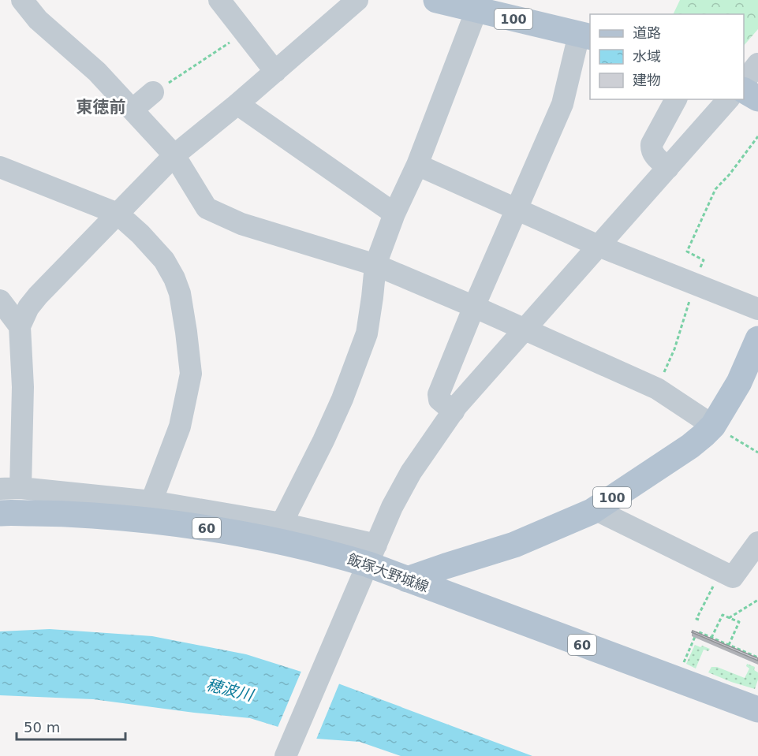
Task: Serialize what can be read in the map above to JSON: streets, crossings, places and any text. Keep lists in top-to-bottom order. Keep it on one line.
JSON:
{"streets":{"main road":["100","60","飯塚大野城線"]},"crossings":[["100","飯塚大野城線"]],"districts":["東徳前"],"water":["穂波川"],"legend":["道路","水域","建物"],"scale_bar":"50 m"}
